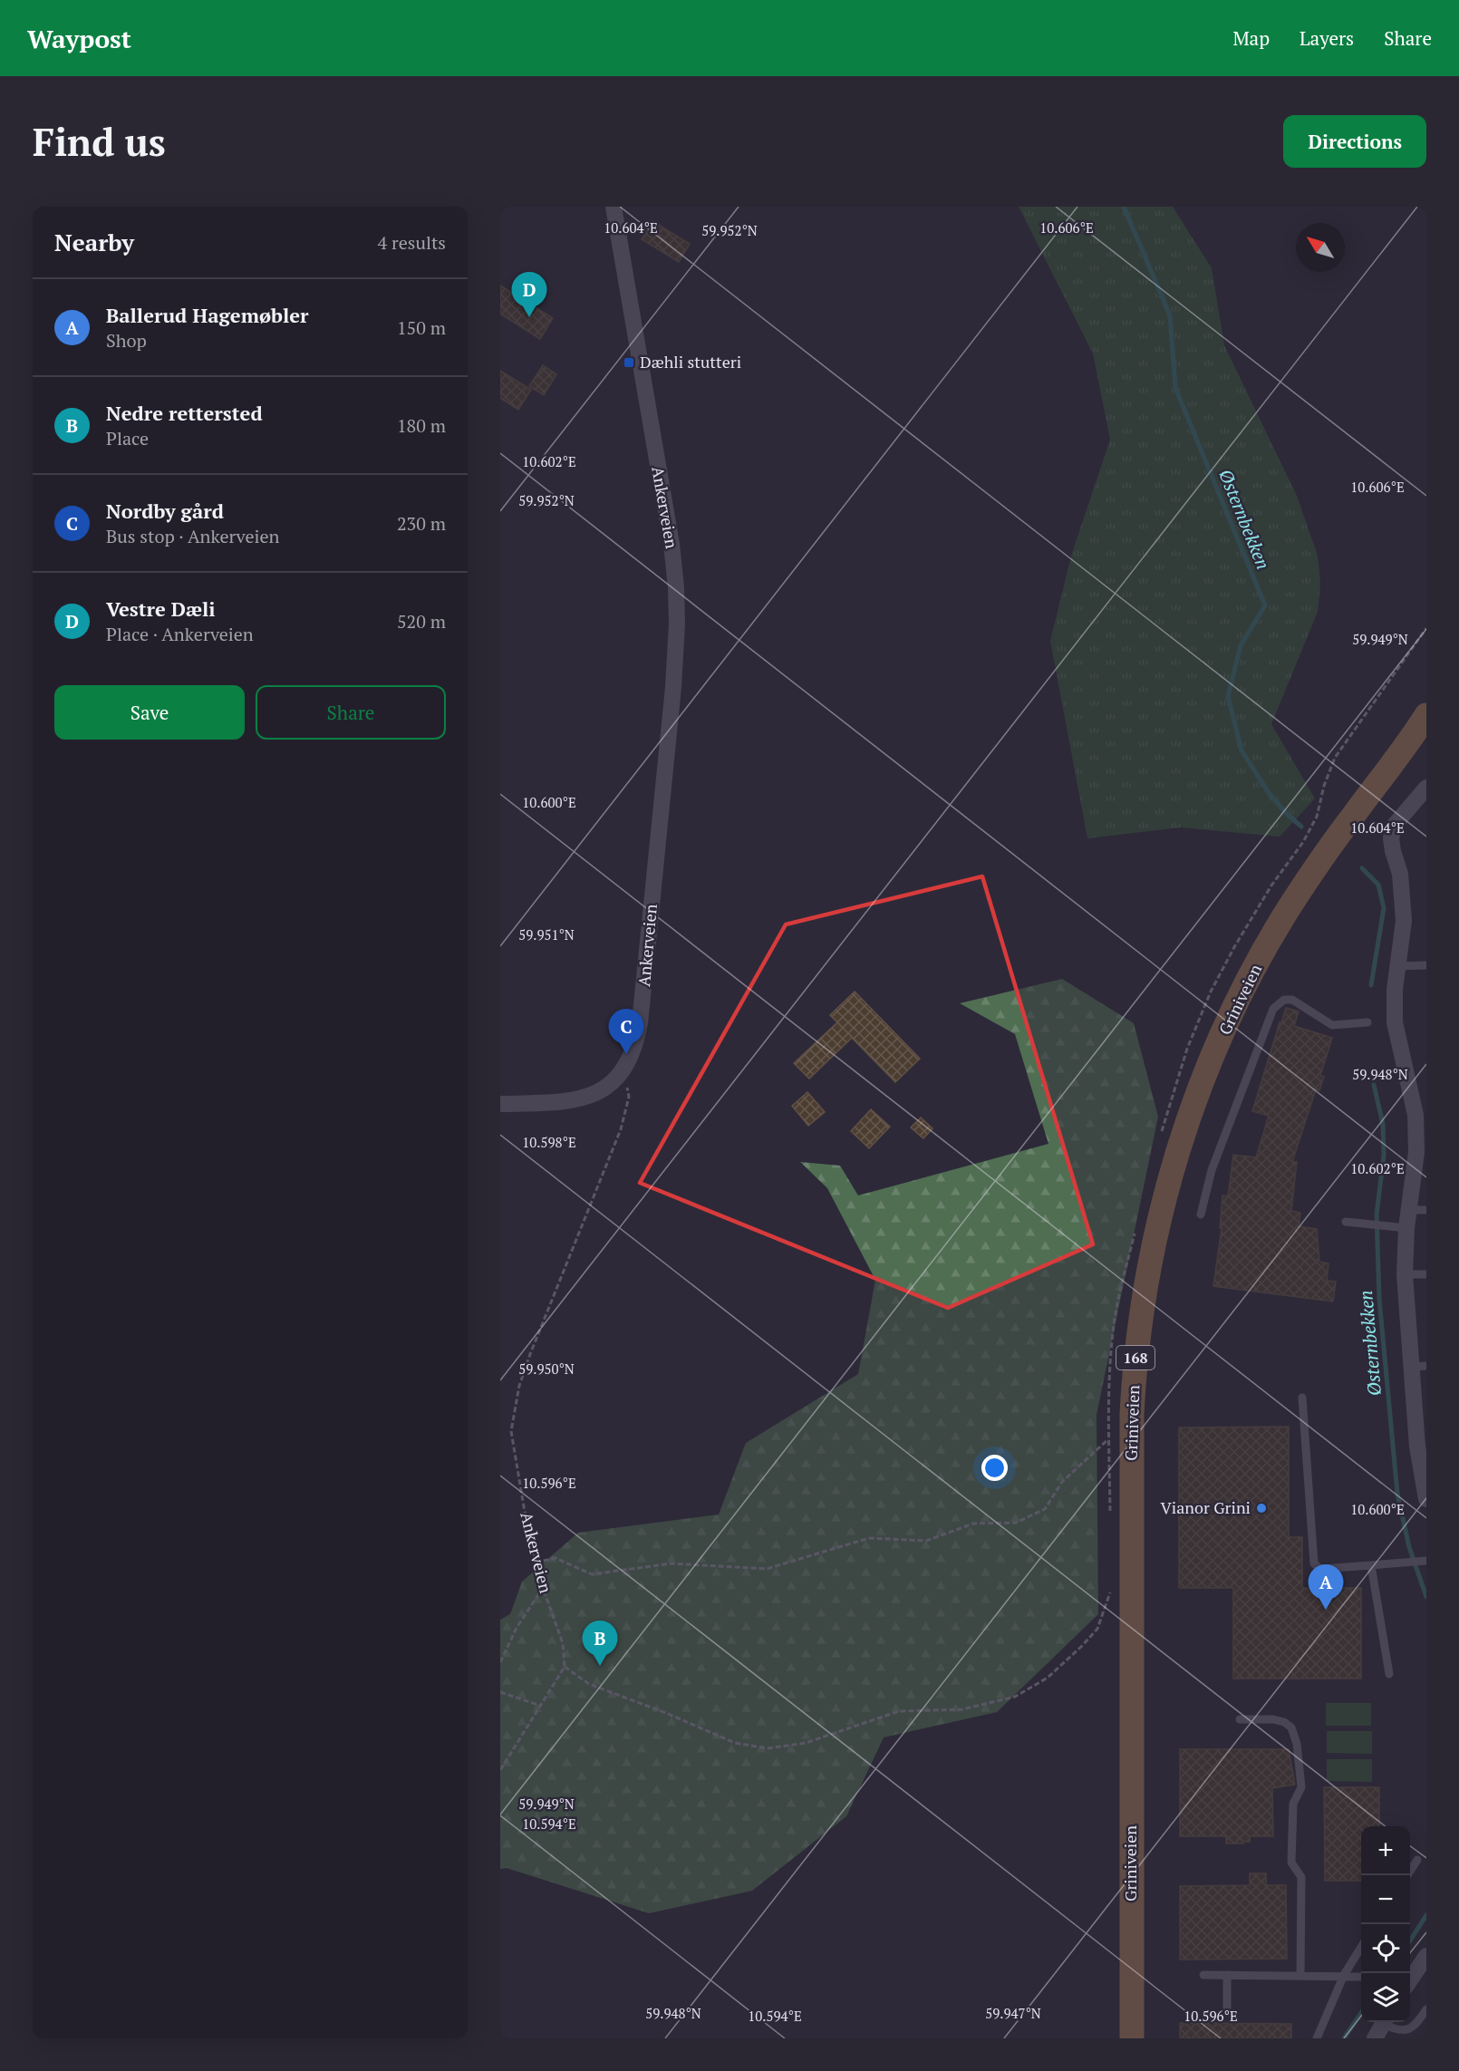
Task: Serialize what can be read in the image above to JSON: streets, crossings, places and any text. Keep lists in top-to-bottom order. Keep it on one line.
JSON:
{"streets":{"main road":["Griniveien","168"],"street":["Ankerveien"]},"water":["Østernbekken"],"places":{"transit":["Dæhli stutteri"],"other":["Vianor Grini"]},"north":"top left","page":{"header":"Waypost","nav":["Map","Layers","Share"],"buttons":["Directions",["Save","Share"]],"title":"Find us","heading":["Nearby","4 results"],"pins":["D","C","A","B"],"list":[{"mark":"A","name":"Ballerud Hagemøbler","note":"Shop","value":"150 m"},{"mark":"B","name":"Nedre rettersted","note":"Place","value":"180 m"},{"mark":"C","name":"Nordby gård","note":"Bus stop · Ankerveien","value":"230 m"},{"mark":"D","name":"Vestre Dæli","note":"Place · Ankerveien","value":"520 m"}],"map_buttons":["+","−"]},"coordinates":["10.606°E","10.604°E","59.952°N","10.602°E","59.949°N","10.600°E","59.951°N","59.948°N","10.598°E","59.950°N","10.596°E","10.594°E","59.947°N"]}
